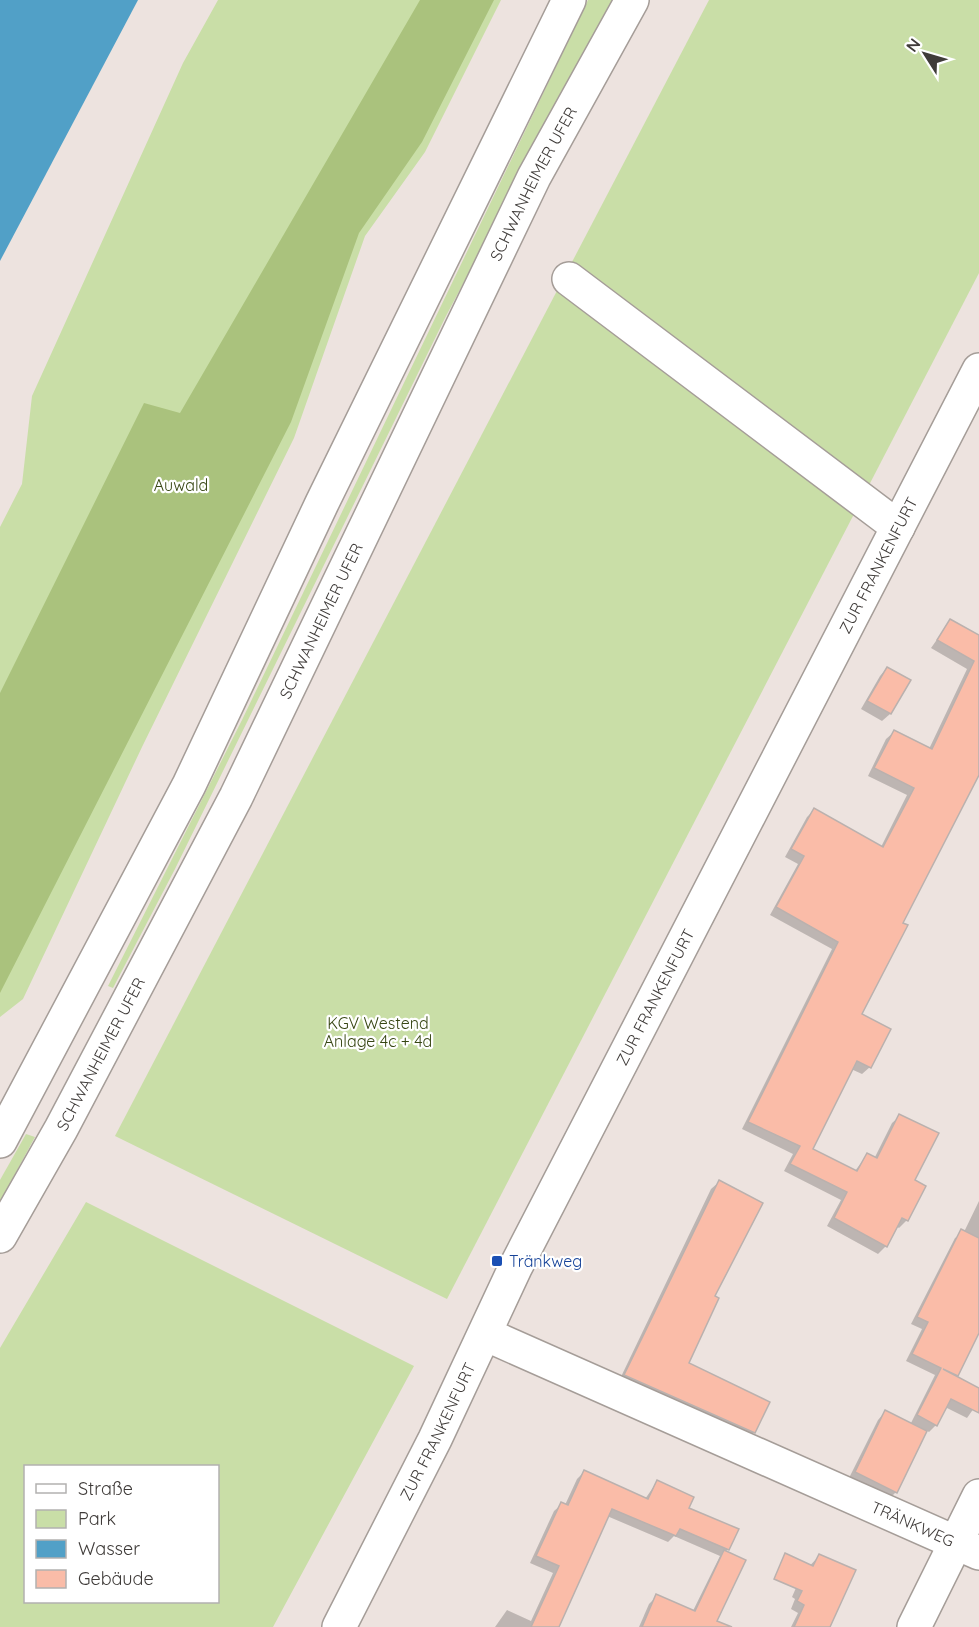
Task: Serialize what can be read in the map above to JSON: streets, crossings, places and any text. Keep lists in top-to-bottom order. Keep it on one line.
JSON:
{"streets":{"main road":["SCHWANHEIMER UFER","ZUR FRANKENFURT","TRÄNKWEG"]},"crossings":[["ZUR FRANKENFURT","TRÄNKWEG"]],"parks":["Auwald","KGV Westend Anlage 4c + 4d"],"places":{"transit":["Tränkweg"]},"legend":["Straße","Park","Wasser","Gebäude"],"north":"top left"}
